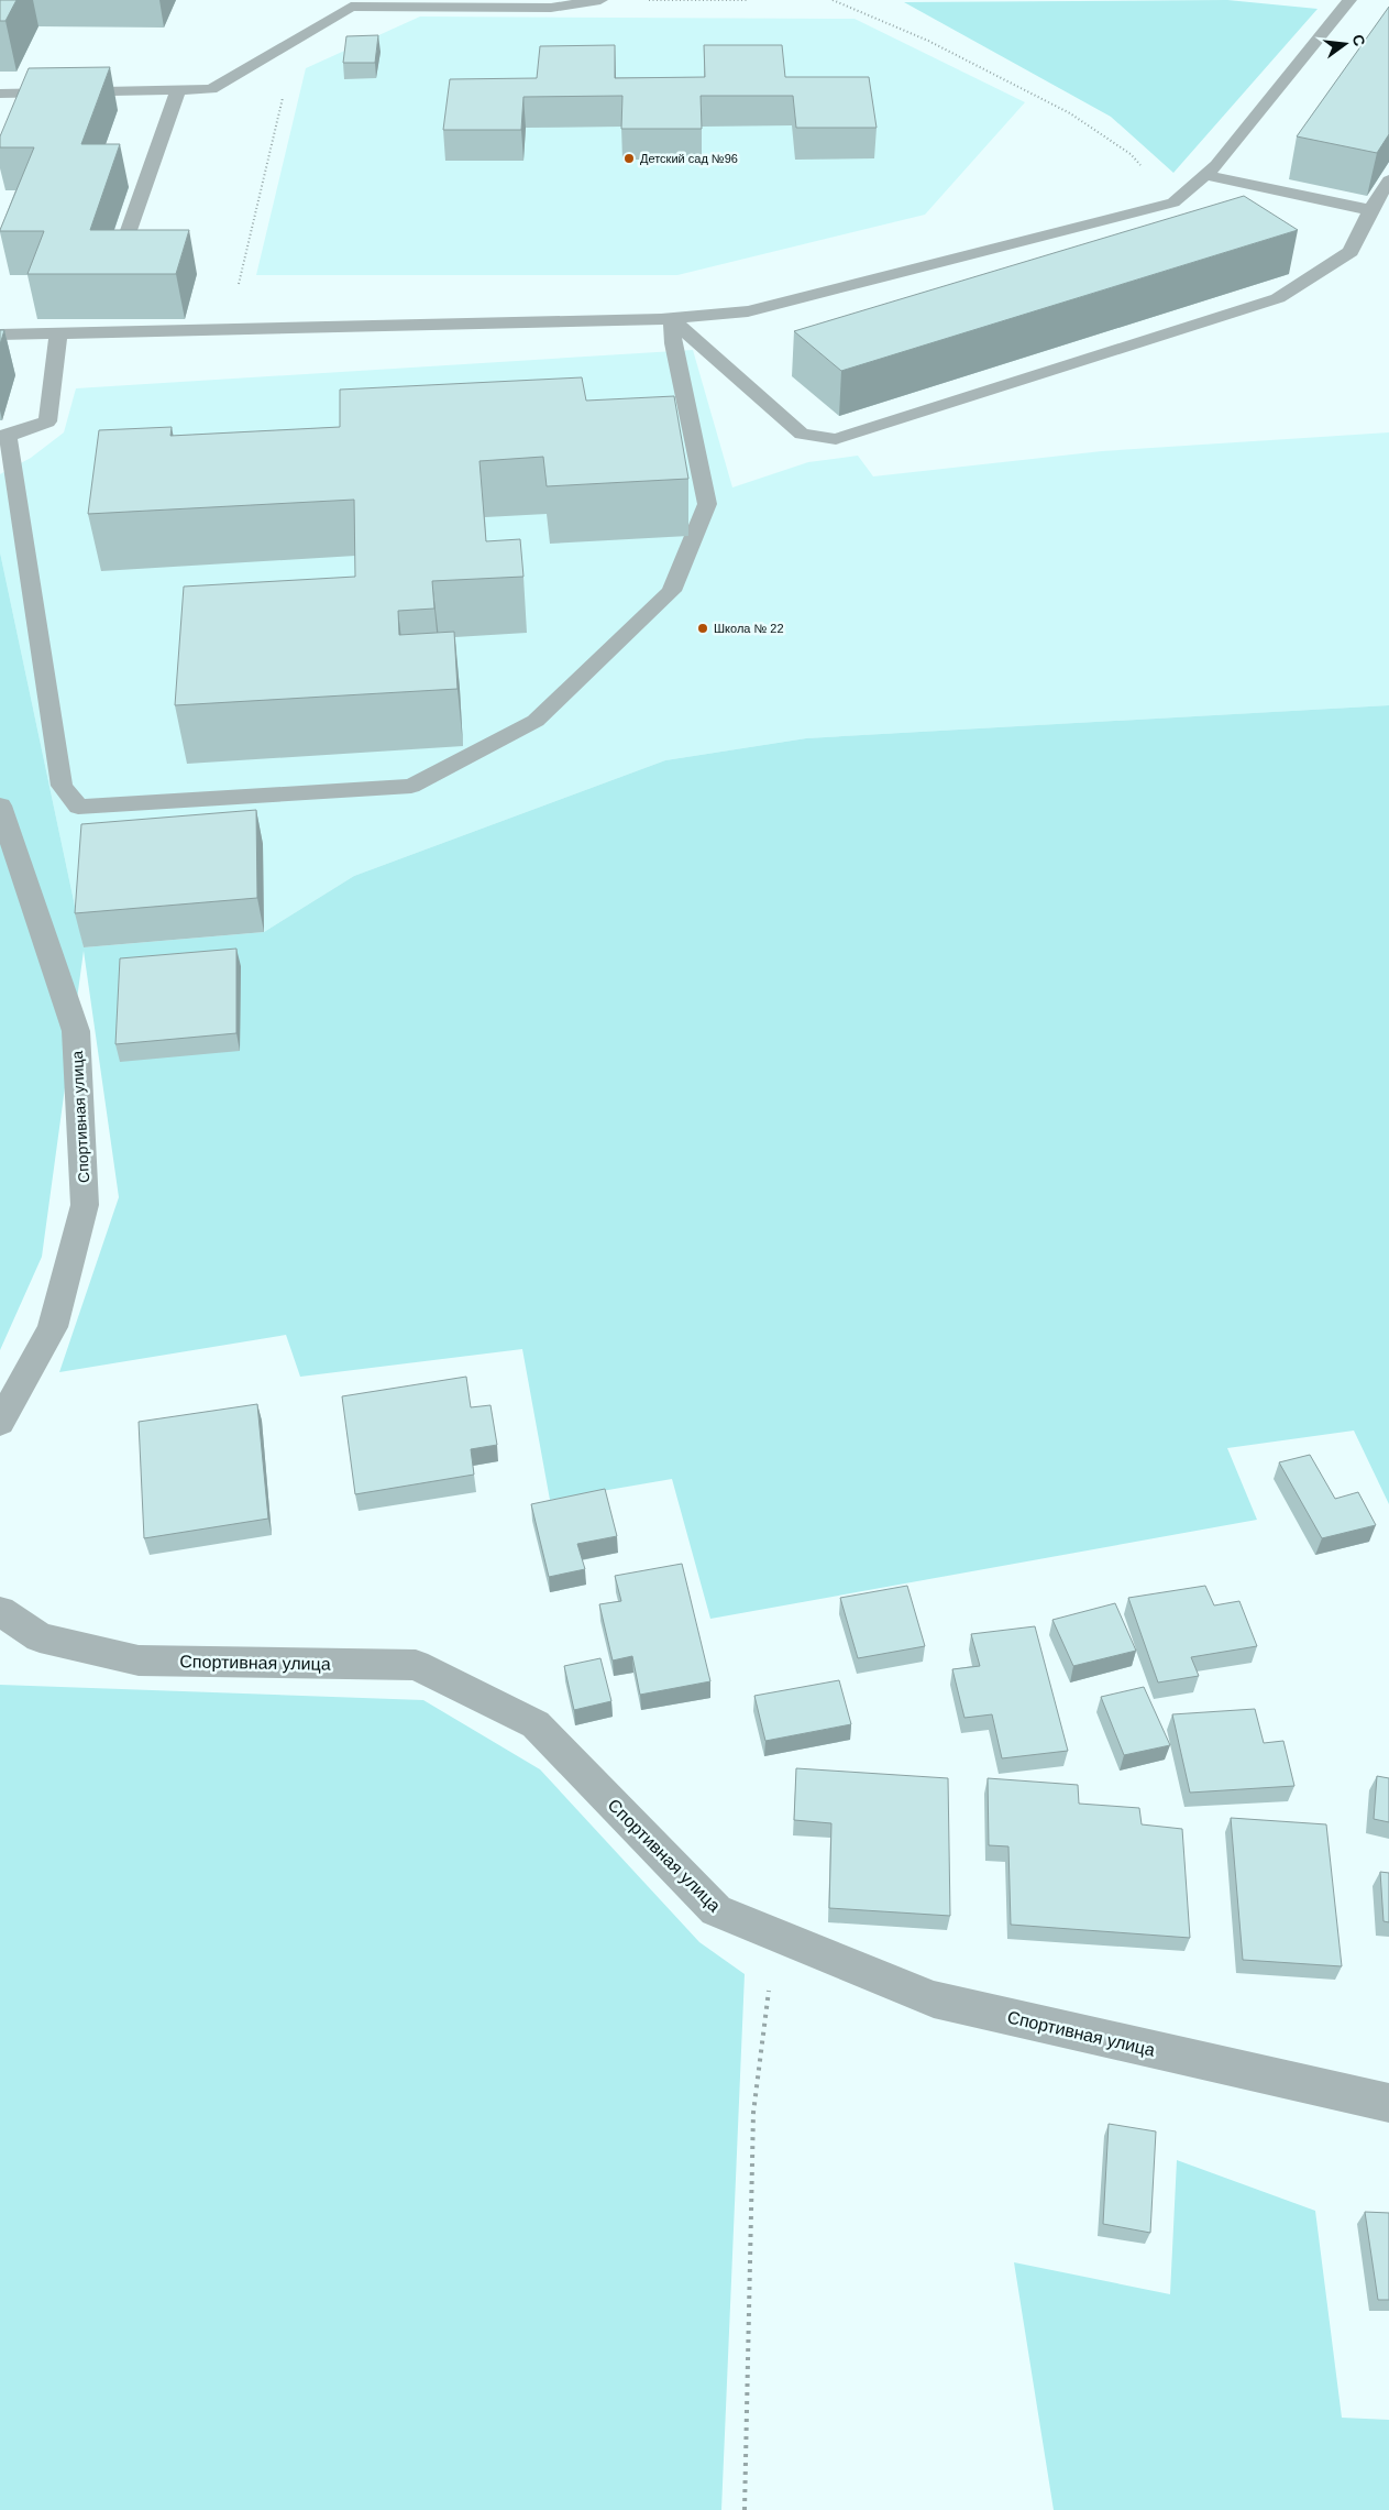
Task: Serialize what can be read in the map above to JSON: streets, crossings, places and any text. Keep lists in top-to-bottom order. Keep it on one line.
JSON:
{"streets":{"street":["Спортивная улица"]},"places":["Детский сад №96","Школа № 22"],"north":"right"}
